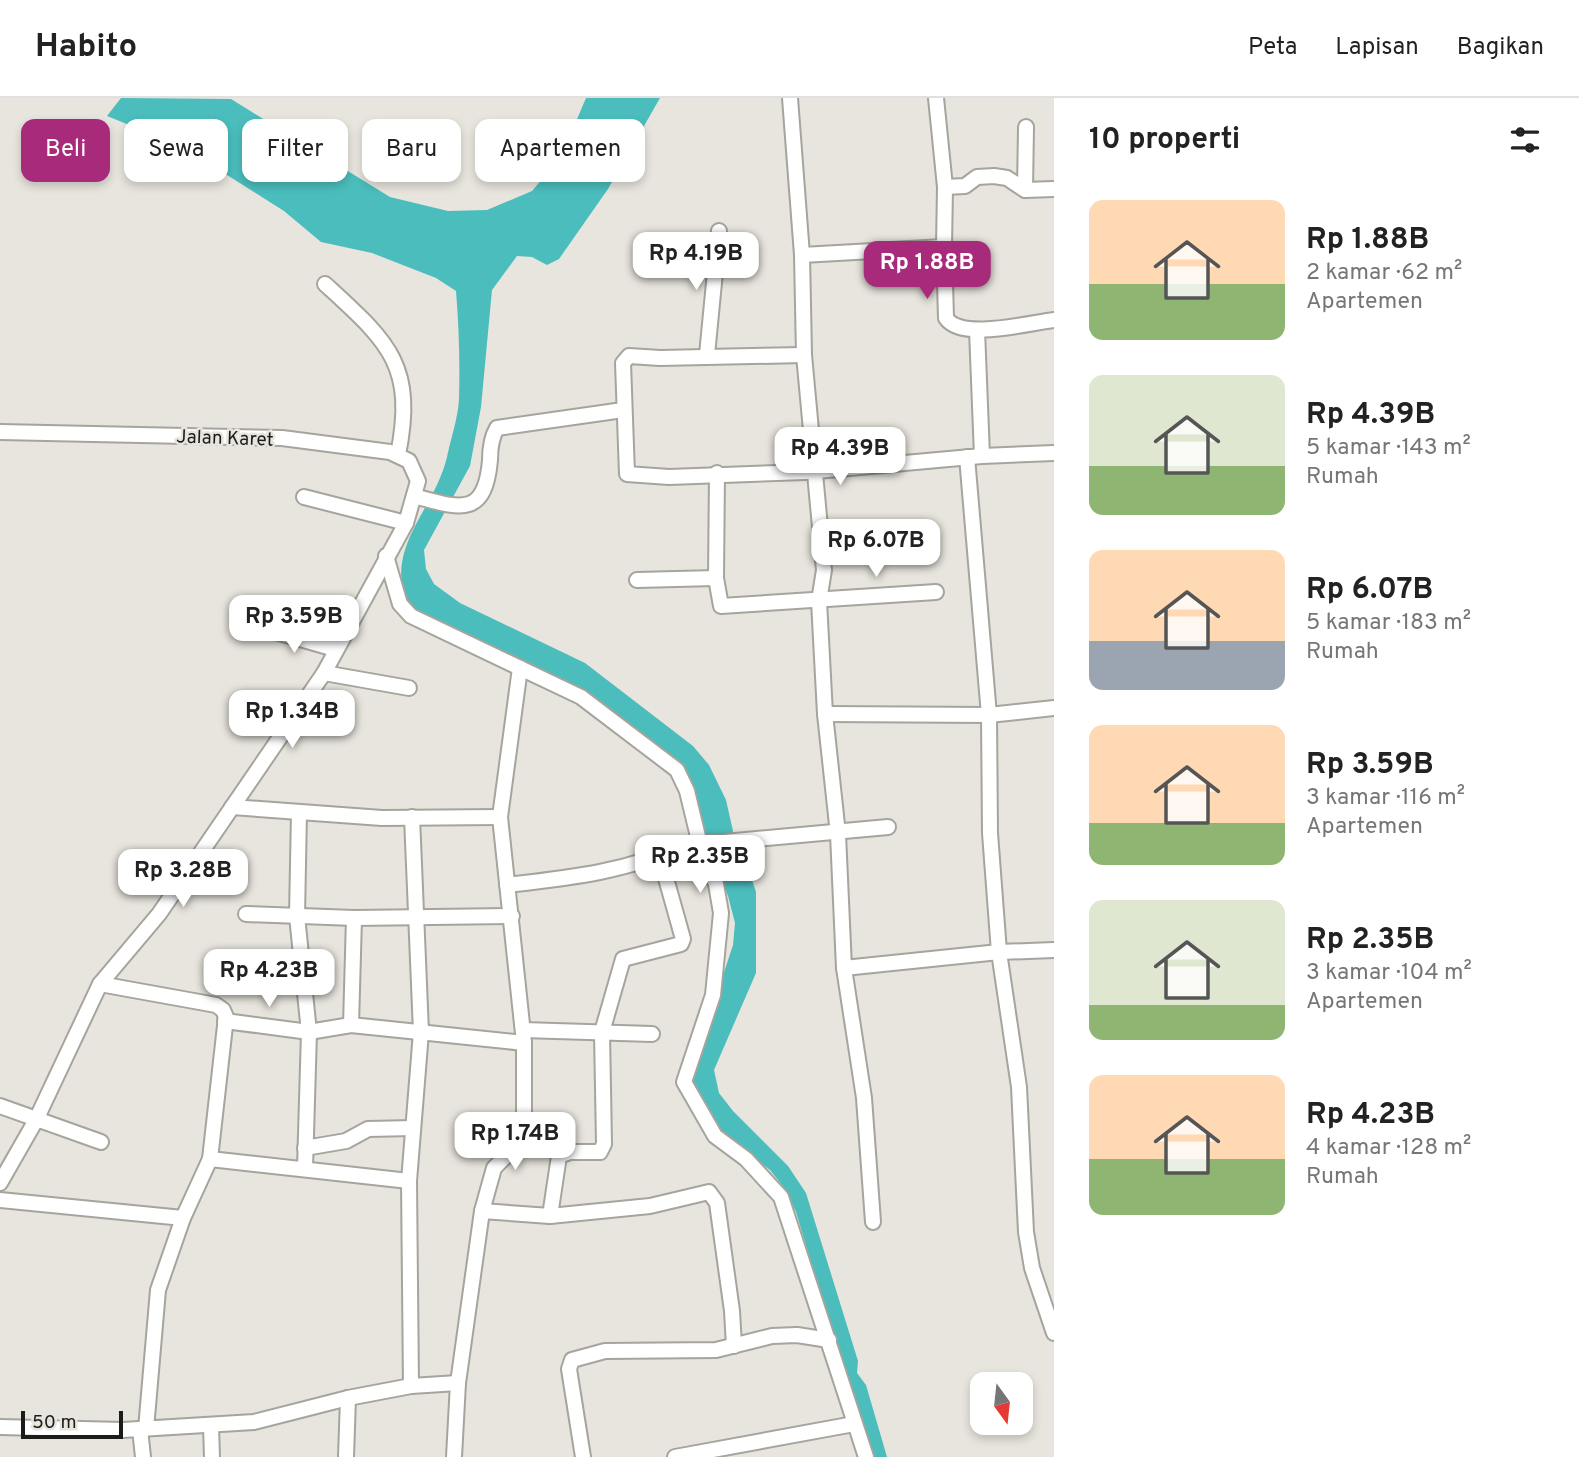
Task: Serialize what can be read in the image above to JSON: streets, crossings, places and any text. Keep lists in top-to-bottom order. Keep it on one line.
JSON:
{"streets":{"street":["Jalan Karet"]},"scale_bar":"50 m","north":"bottom","page":{"header":"Habito","nav":["Peta","Lapisan","Bagikan"],"heading":"10 properti","chip":["Beli","Sewa","Filter","Baru","Apartemen"],"list":[{"name":"Rp 1.88B","note":"2 kamar · 62 m² · Apartemen"},{"name":"Rp 4.39B","note":"5 kamar · 143 m² · Rumah"},{"name":"Rp 6.07B","note":"5 kamar · 183 m² · Rumah"},{"name":"Rp 3.59B","note":"3 kamar · 116 m² · Apartemen"},{"name":"Rp 2.35B","note":"3 kamar · 104 m² · Apartemen"},{"name":"Rp 4.23B","note":"4 kamar · 128 m² · Rumah"}],"price":["Rp 4.19B","Rp 1.88B","Rp 4.39B","Rp 6.07B","Rp 3.59B","Rp 1.34B","Rp 2.35B","Rp 3.28B","Rp 4.23B","Rp 1.74B"],"scale":"50 m"}}
